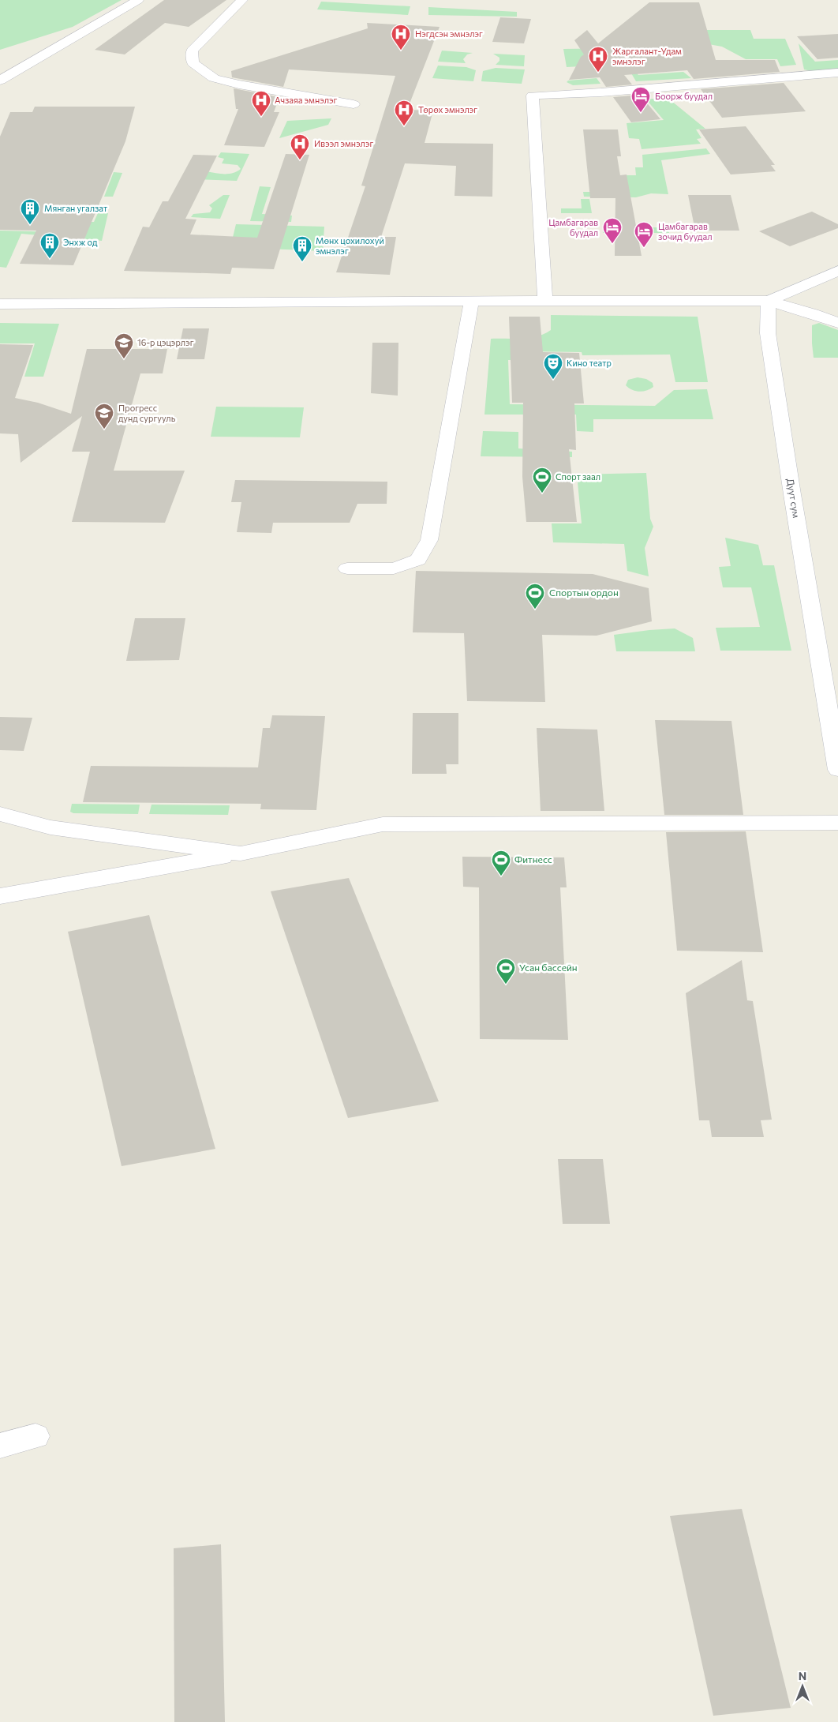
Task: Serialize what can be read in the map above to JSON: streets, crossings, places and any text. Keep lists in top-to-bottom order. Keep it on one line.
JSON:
{"streets":{"street":["Дуут сум"]},"places":{"hospital":["Нэгдсэн эмнэлэг","Жаргалант-Удам эмнэлэг","Ачзаяа эмнэлэг","Төрөх эмнэлэг","Ивээл эмнэлэг"],"hotel":["Боорж буудал","Цамбагарав буудал","Цамбагарав зочид буудал"],"building":["Мянган угалзат","Энхж од","Мөнх цохилохуй эмнэлэг"],"school or university":["16-р цэцэрлэг","Прогресс дунд сургууль"],"theatre":["Кино театр"],"sports":["Спорт заал","Спортын ордон","Фитнесс","Усан бассейн"]},"north":"top"}
